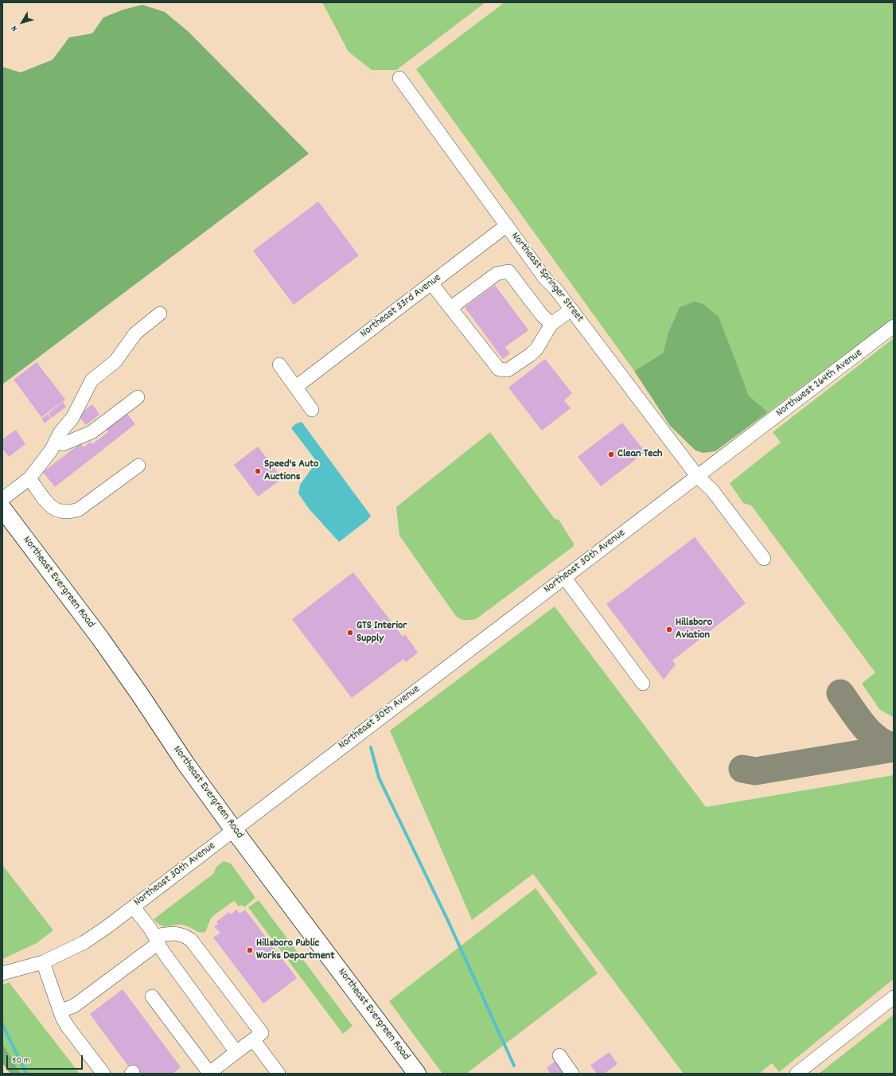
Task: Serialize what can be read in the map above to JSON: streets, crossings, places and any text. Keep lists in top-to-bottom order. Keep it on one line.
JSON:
{"streets":{"main road":["Northeast Evergreen Road"],"street":["Northeast Springer Street","Northeast 33rd Avenue","Northwest 264th Avenue","Northeast 30th Avenue"]},"crossings":[["Northeast Springer Street","Northeast 33rd Avenue"],["Northeast Springer Street","Northeast 30th Avenue"],["Northwest 264th Avenue","Northeast 30th Avenue"],["Northeast 30th Avenue","Northeast Evergreen Road"]],"places":["Clean Tech","Speed's Auto Auctions","Hillsboro Aviation","GTS Interior Supply","Hillsboro Public Works Department"],"scale_bar":"50 m","north":"bottom left"}
